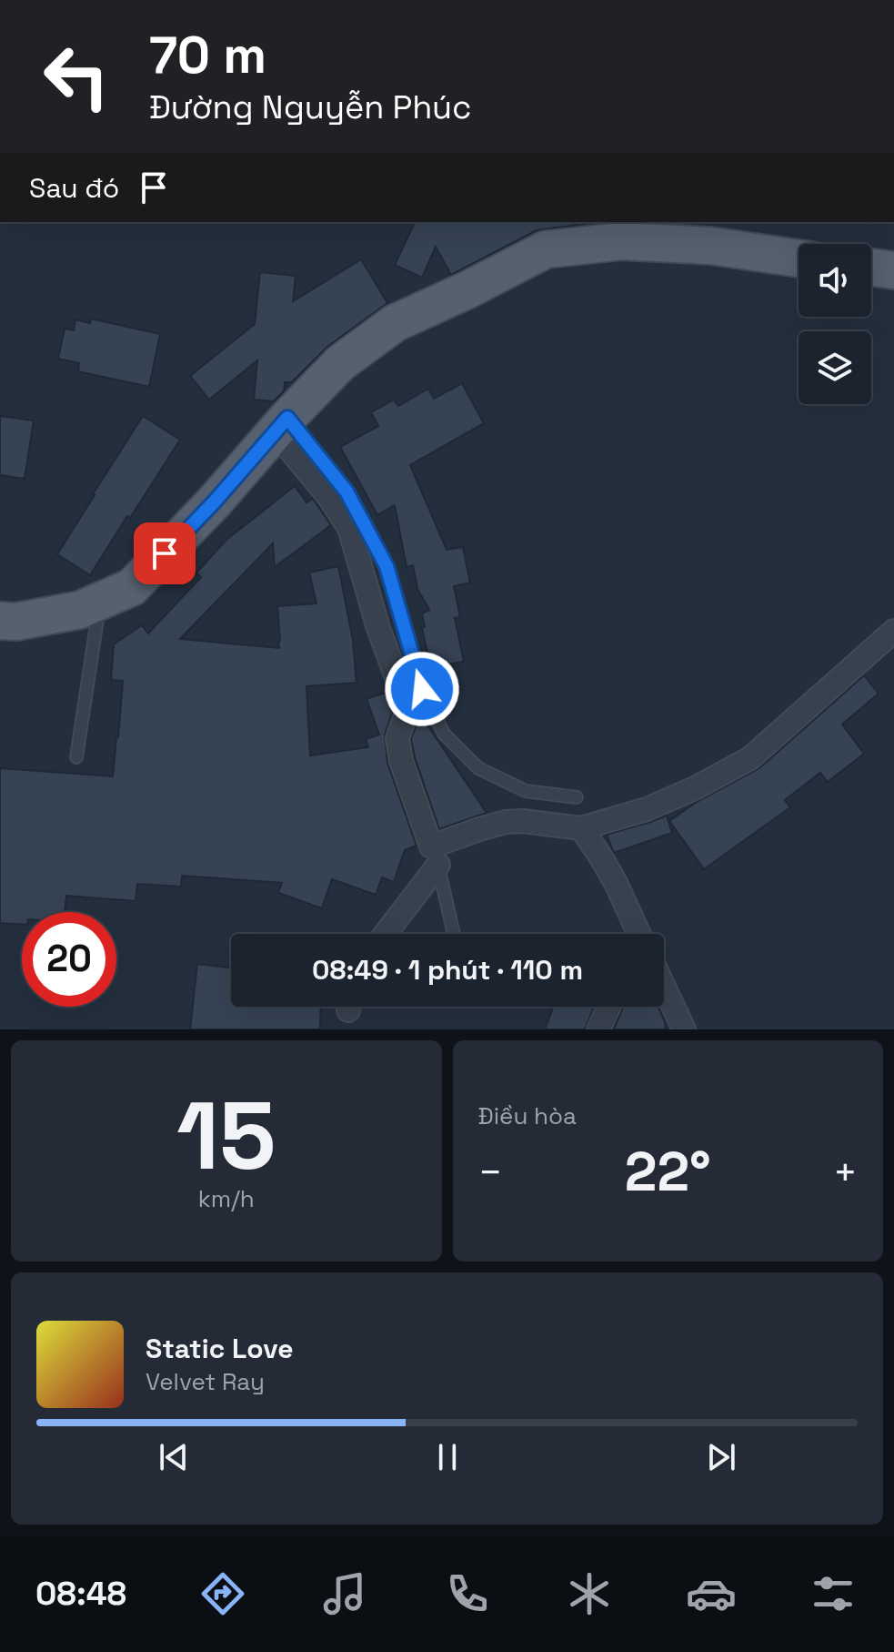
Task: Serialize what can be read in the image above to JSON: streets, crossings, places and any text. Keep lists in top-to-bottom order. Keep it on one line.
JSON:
{"page":{"turn":["70 m","Đường Nguyễn Phúc"],"then":"Sau đó","limit":"20","trip":"08:49 · 1 phút · 110 m","tile":[["15","km/h"],"Điều hòa"],"heat":["−","22°","+"],"song":["Static Love","Velvet Ray"],"tabs":"08:48"}}
